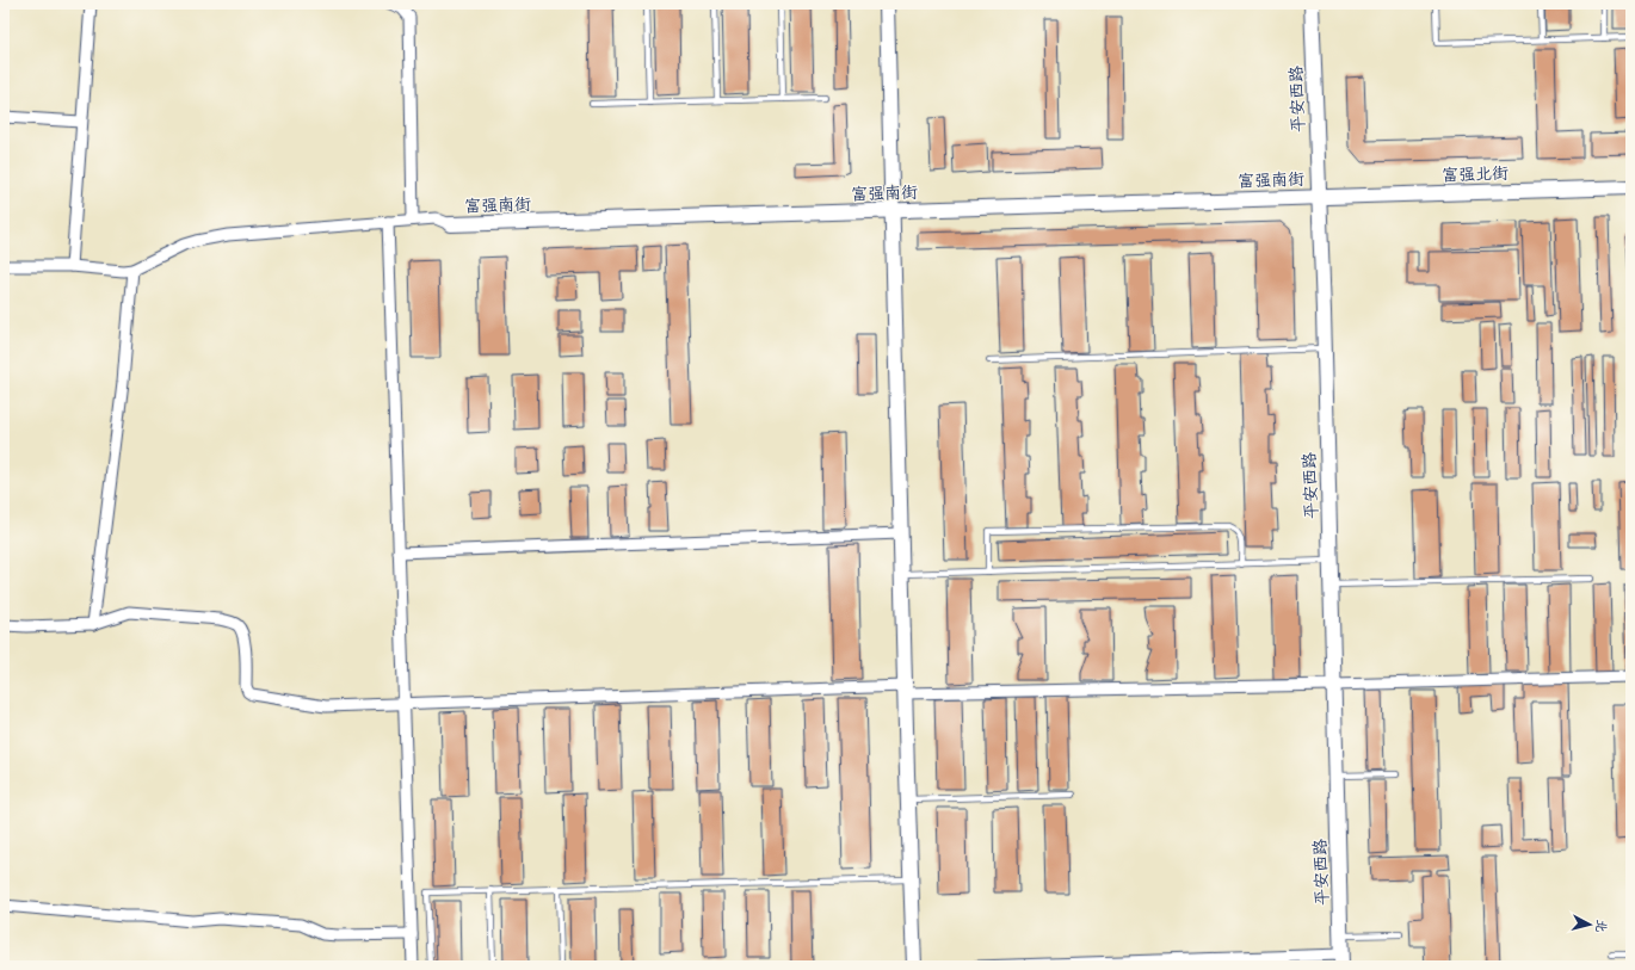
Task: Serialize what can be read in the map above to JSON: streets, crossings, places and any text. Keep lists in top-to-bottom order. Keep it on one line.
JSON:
{"streets":{"street":["平安西路","富强北街","富强南街"]},"crossings":[["平安西路","富强北街"],["平安西路","富强南街"],["富强北街","富强南街"]],"north":"right"}
